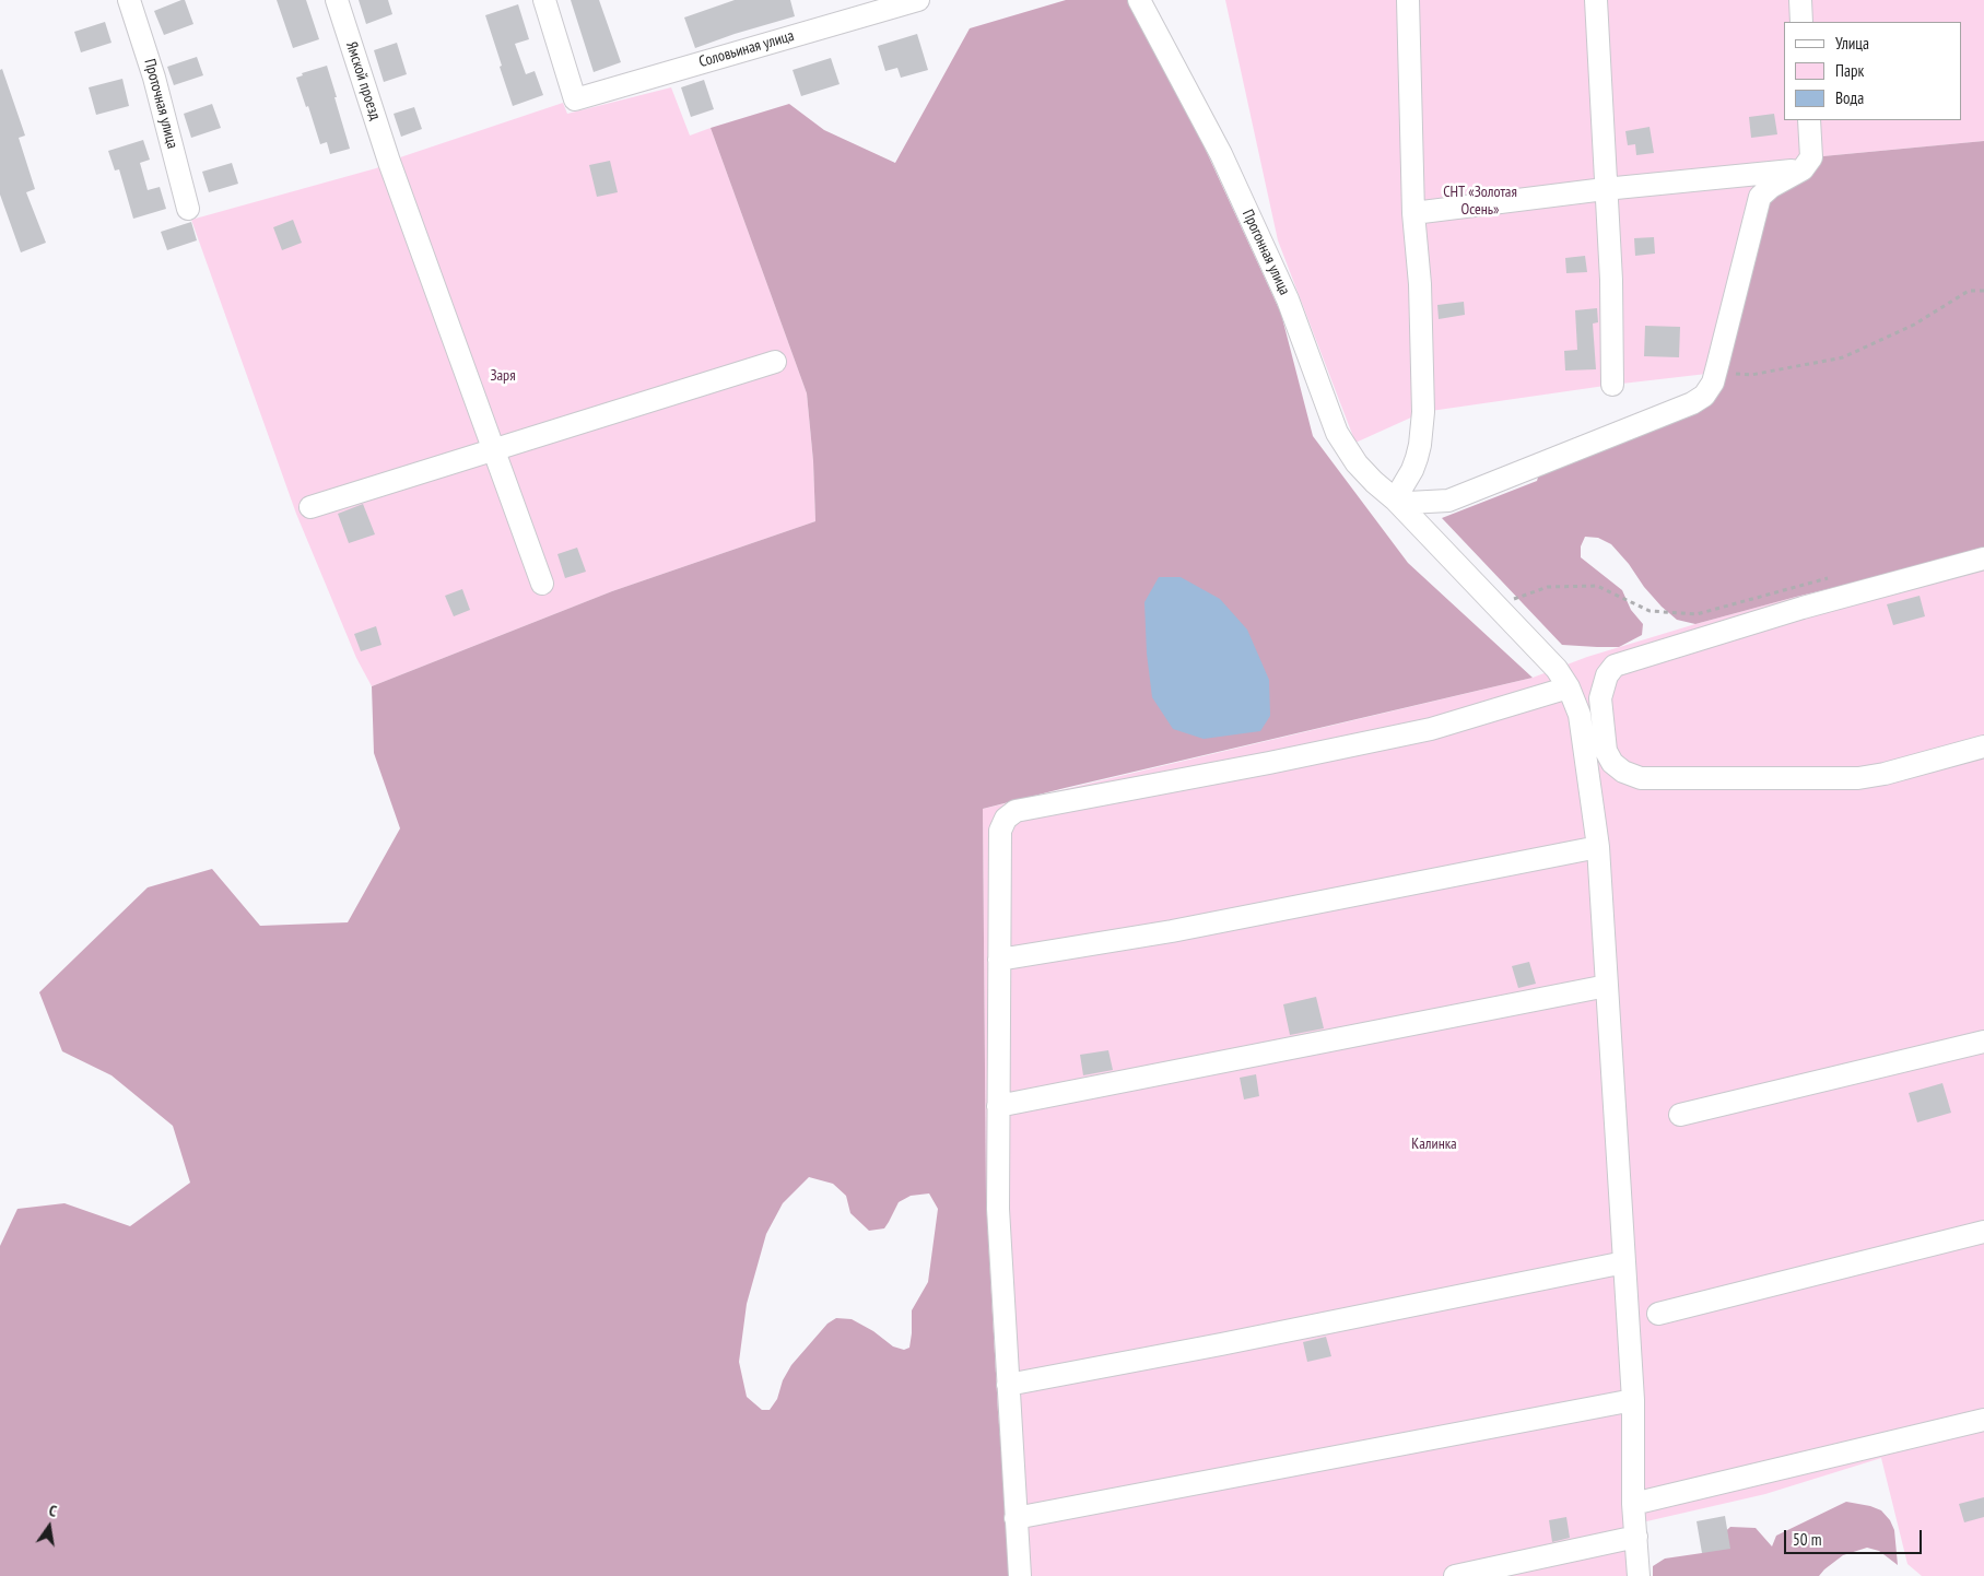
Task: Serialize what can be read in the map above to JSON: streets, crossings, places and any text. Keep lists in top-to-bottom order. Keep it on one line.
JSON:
{"streets":{"street":["Соловьиная улица","Ямской проезд","Проточная улица","Прогонная улица"]},"parks":["СНТ «Золотая Осень»","Заря","Калинка"],"legend":["Улица","Парк","Вода"],"scale_bar":"50 m","north":"top"}
